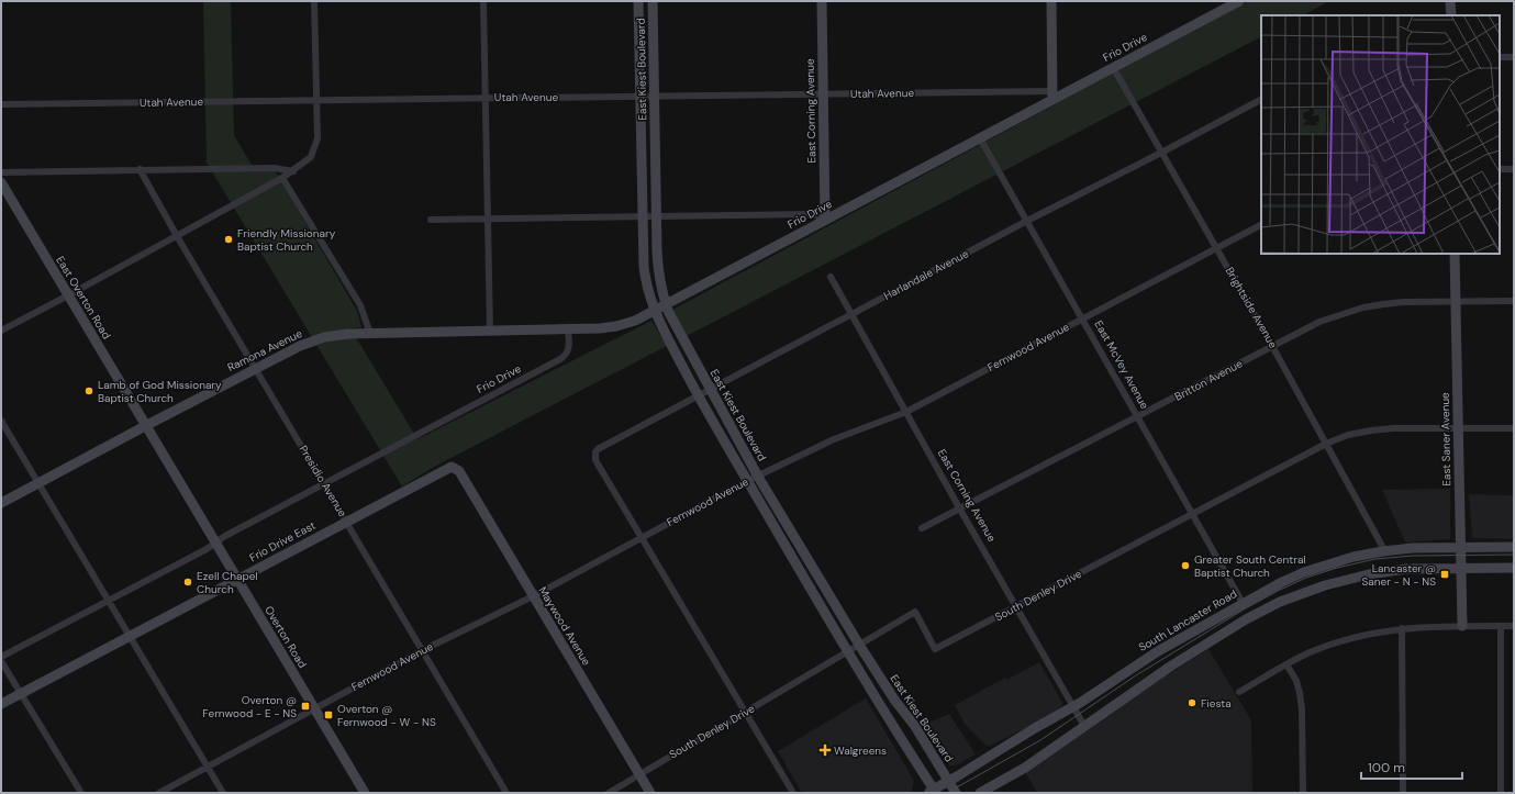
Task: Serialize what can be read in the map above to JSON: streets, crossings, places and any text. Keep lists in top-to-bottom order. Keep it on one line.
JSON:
{"streets":{"street":["Frio Drive","East Kiest Boulevard","Utah Avenue","East Corning Avenue","Harlandale Avenue","East Overton Road","Brightside Avenue","Fernwood Avenue","Ramona Avenue","East McVey Avenue","Britton Avenue","East Saner Avenue","Presidio Avenue","Frio Drive East","South Denley Drive","South Lancaster Road","Maywood Avenue","Overton Road"]},"crossings":[["Frio Drive","East Kiest Boulevard"],["Frio Drive","Utah Avenue"],["Frio Drive","East Corning Avenue"],["Frio Drive","Brightside Avenue"],["Frio Drive","Ramona Avenue"],["Frio Drive","East McVey Avenue"],["Frio Drive","Presidio Avenue"],["Frio Drive","Overton Road"],["East Kiest Boulevard","Utah Avenue"],["East Kiest Boulevard","Harlandale Avenue"],["East Kiest Boulevard","Fernwood Avenue"],["East Kiest Boulevard","South Denley Drive"],["East Kiest Boulevard","South Lancaster Road"],["Utah Avenue","East Corning Avenue"],["East Corning Avenue","Harlandale Avenue"],["East Corning Avenue","Fernwood Avenue"],["East Corning Avenue","Britton Avenue"],["East Corning Avenue","South Denley Drive"],["East Corning Avenue","South Lancaster Road"],["Harlandale Avenue","Brightside Avenue"],["Harlandale Avenue","Fernwood Avenue"],["Harlandale Avenue","East McVey Avenue"],["East Overton Road","Ramona Avenue"],["East Overton Road","Overton Road"],["Brightside Avenue","Fernwood Avenue"],["Brightside Avenue","Britton Avenue"],["Brightside Avenue","South Denley Drive"],["Brightside Avenue","South Lancaster Road"],["Fernwood Avenue","East McVey Avenue"],["Fernwood Avenue","Presidio Avenue"],["Fernwood Avenue","Maywood Avenue"],["Fernwood Avenue","Overton Road"],["Ramona Avenue","Presidio Avenue"],["Ramona Avenue","Overton Road"],["East McVey Avenue","Britton Avenue"],["East McVey Avenue","South Denley Drive"],["East McVey Avenue","South Lancaster Road"],["Britton Avenue","East Saner Avenue"],["East Saner Avenue","South Denley Drive"],["East Saner Avenue","South Lancaster Road"],["Presidio Avenue","Frio Drive East"],["Frio Drive East","Maywood Avenue"],["Frio Drive East","Overton Road"],["South Denley Drive","Maywood Avenue"]],"places":{"other":["Friendly Missionary Baptist Church","Lamb of God Missionary Baptist Church","Greater South Central Baptist Church","Ezell Chapel Church","Fiesta"],"transit":["Lancaster @ Saner - N - NS","Overton @ Fernwood - E - NS","Overton @ Fernwood - W - NS"],"health":["Walgreens"]},"scale_bar":"100 m"}
